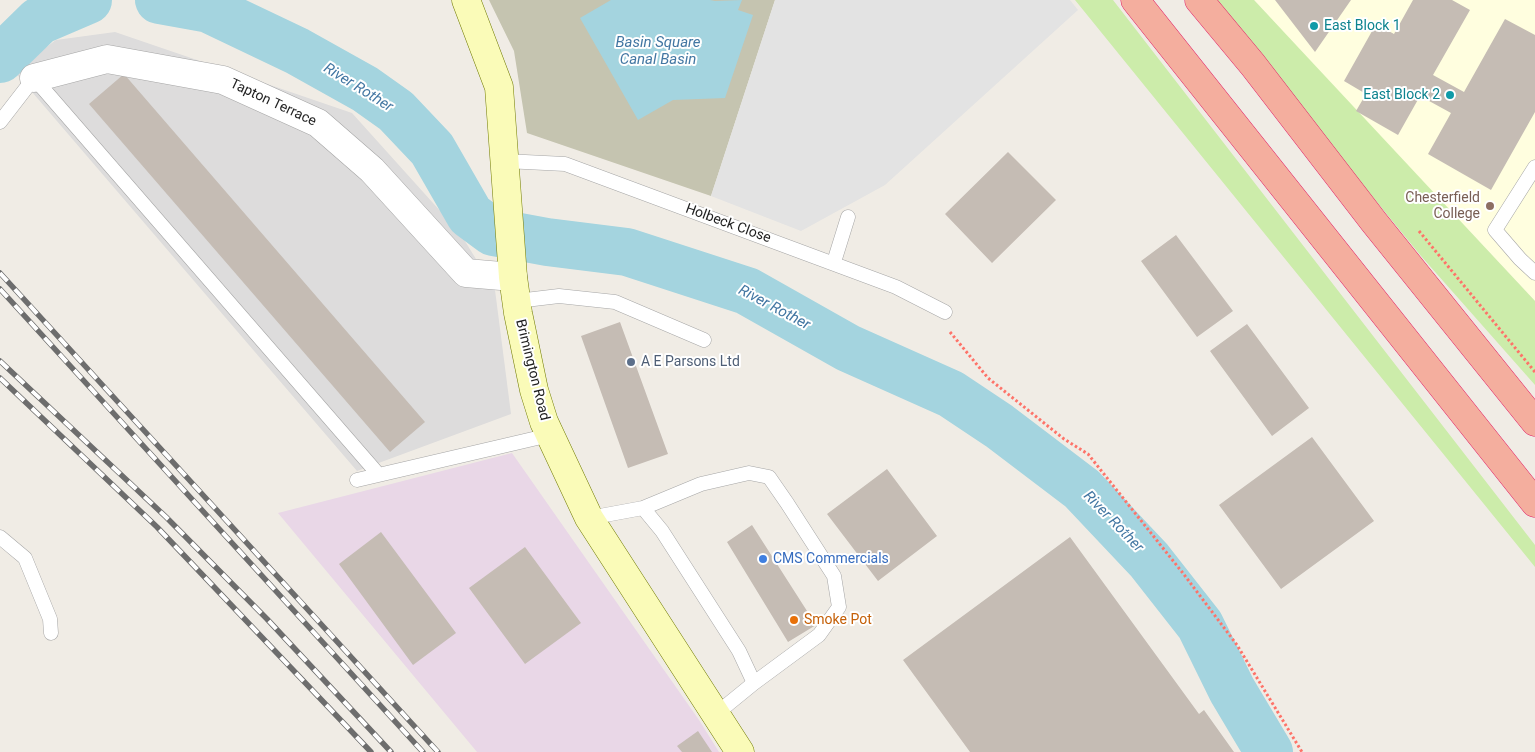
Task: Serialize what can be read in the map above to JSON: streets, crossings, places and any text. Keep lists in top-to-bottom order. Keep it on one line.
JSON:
{"streets":{"main road":["Brimington Road"],"street":["Tapton Terrace"],"lane":["Holbeck Close"]},"crossings":[["Tapton Terrace","Brimington Road"],["Holbeck Close","Brimington Road"]],"water":["Basin Square Canal Basin","River Rother"],"places":["East Block 1","East Block 2","Chesterfield College","A E Parsons Ltd","CMS Commercials","Smoke Pot"]}
